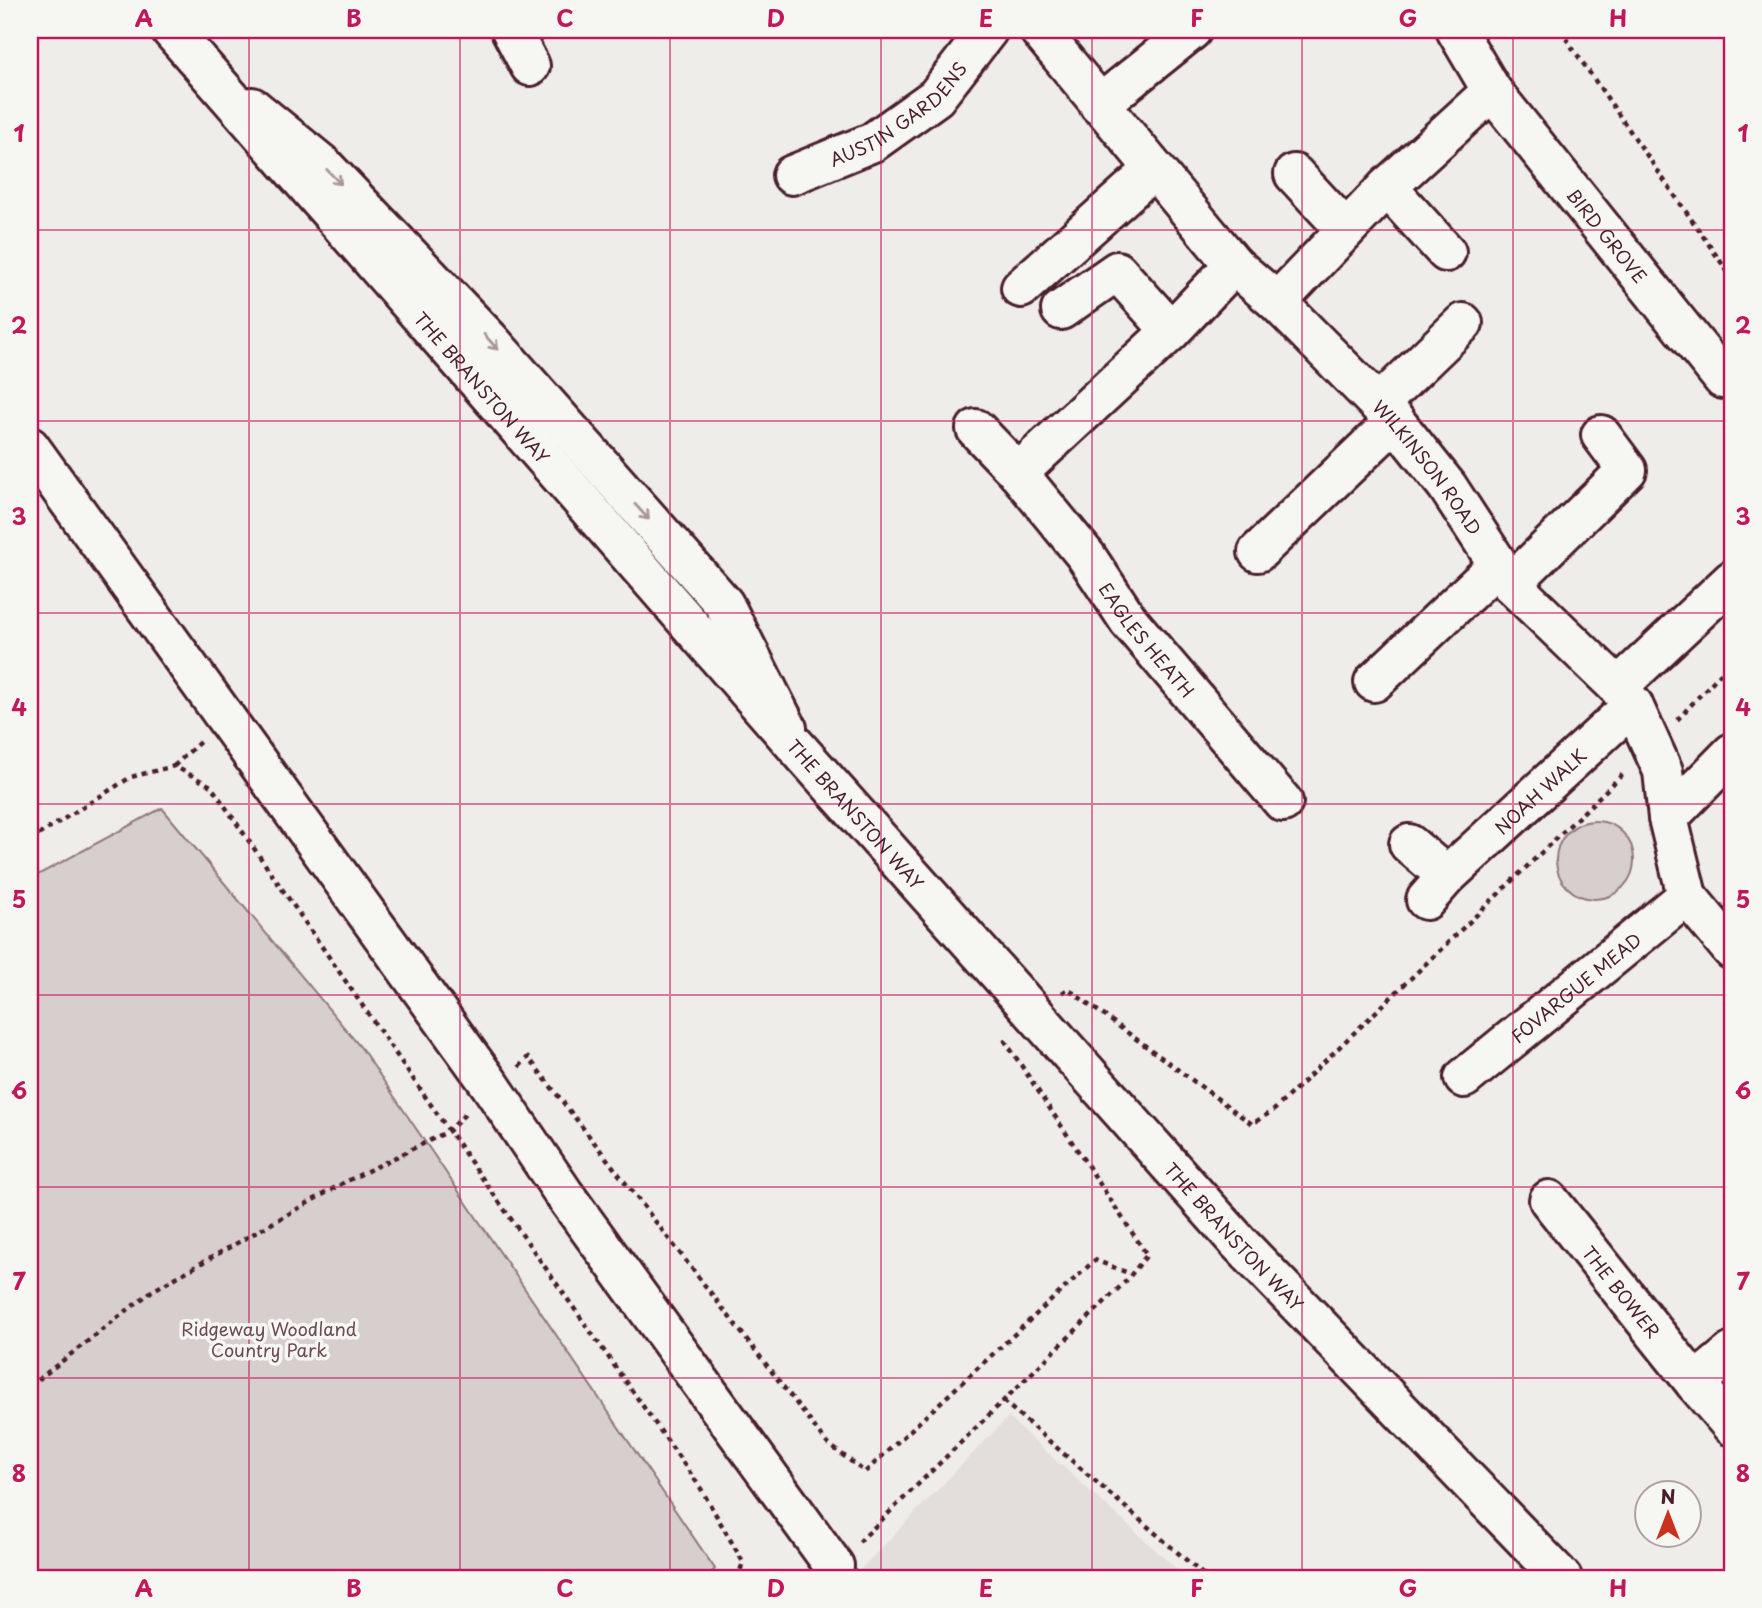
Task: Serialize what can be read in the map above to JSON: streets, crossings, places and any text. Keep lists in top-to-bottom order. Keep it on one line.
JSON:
{"streets":{"main road":["AUSTIN GARDENS","BIRD GROVE","THE BRANSTON WAY","WILKINSON ROAD","EAGLES HEATH","NOAH WALK","FOVARGUE MEAD","THE BOWER"]},"crossings":[["WILKINSON ROAD","NOAH WALK"],["WILKINSON ROAD","FOVARGUE MEAD"]],"parks":["Ridgeway Woodland Country Park"],"north":"top","grid":{"columns":["A","B","C","D","E","F","G","H"],"rows":["1","2","3","4","5","6","7","8"]}}
